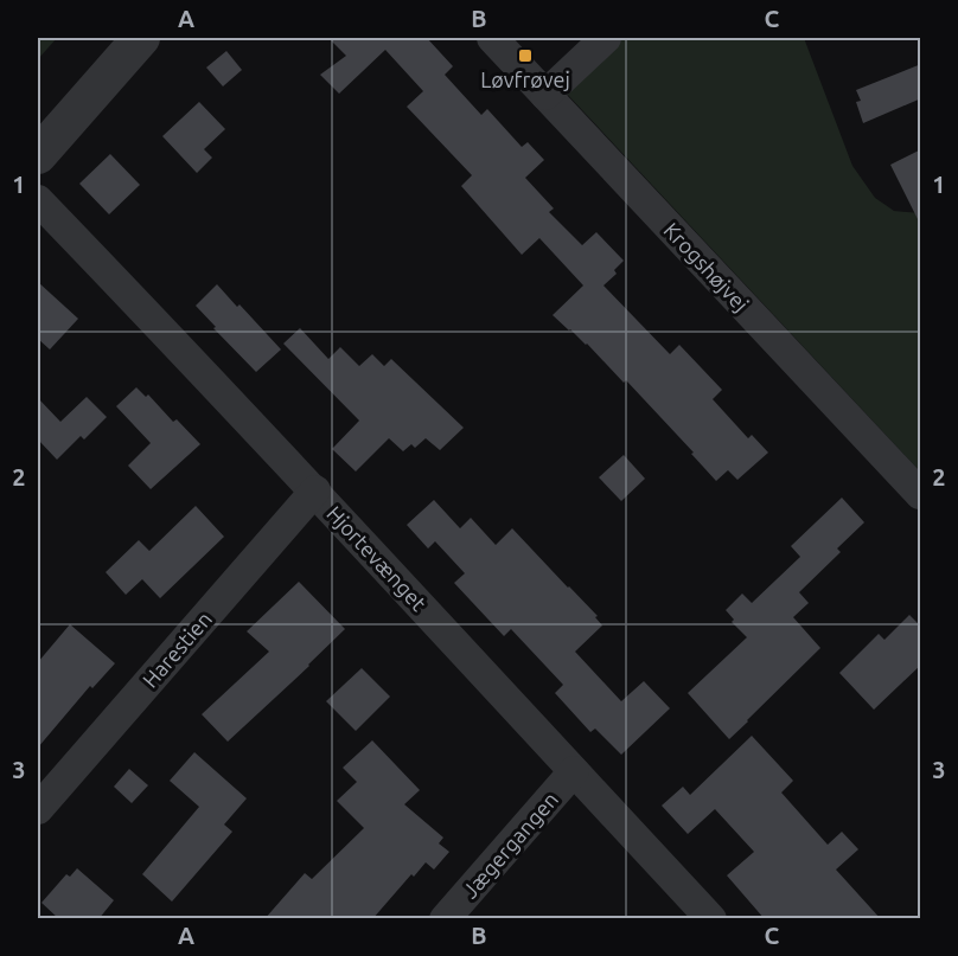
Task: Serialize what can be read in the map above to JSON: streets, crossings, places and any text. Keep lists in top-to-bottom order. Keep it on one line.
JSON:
{"streets":{"street":["Krogshøjvej","Hjortevænget","Harestien","Jægergangen"]},"crossings":[["Hjortevænget","Harestien"],["Hjortevænget","Jægergangen"]],"places":{"transit":["Løvfrøvej"]},"grid":{"columns":["A","B","C"],"rows":["1","2","3"]}}
